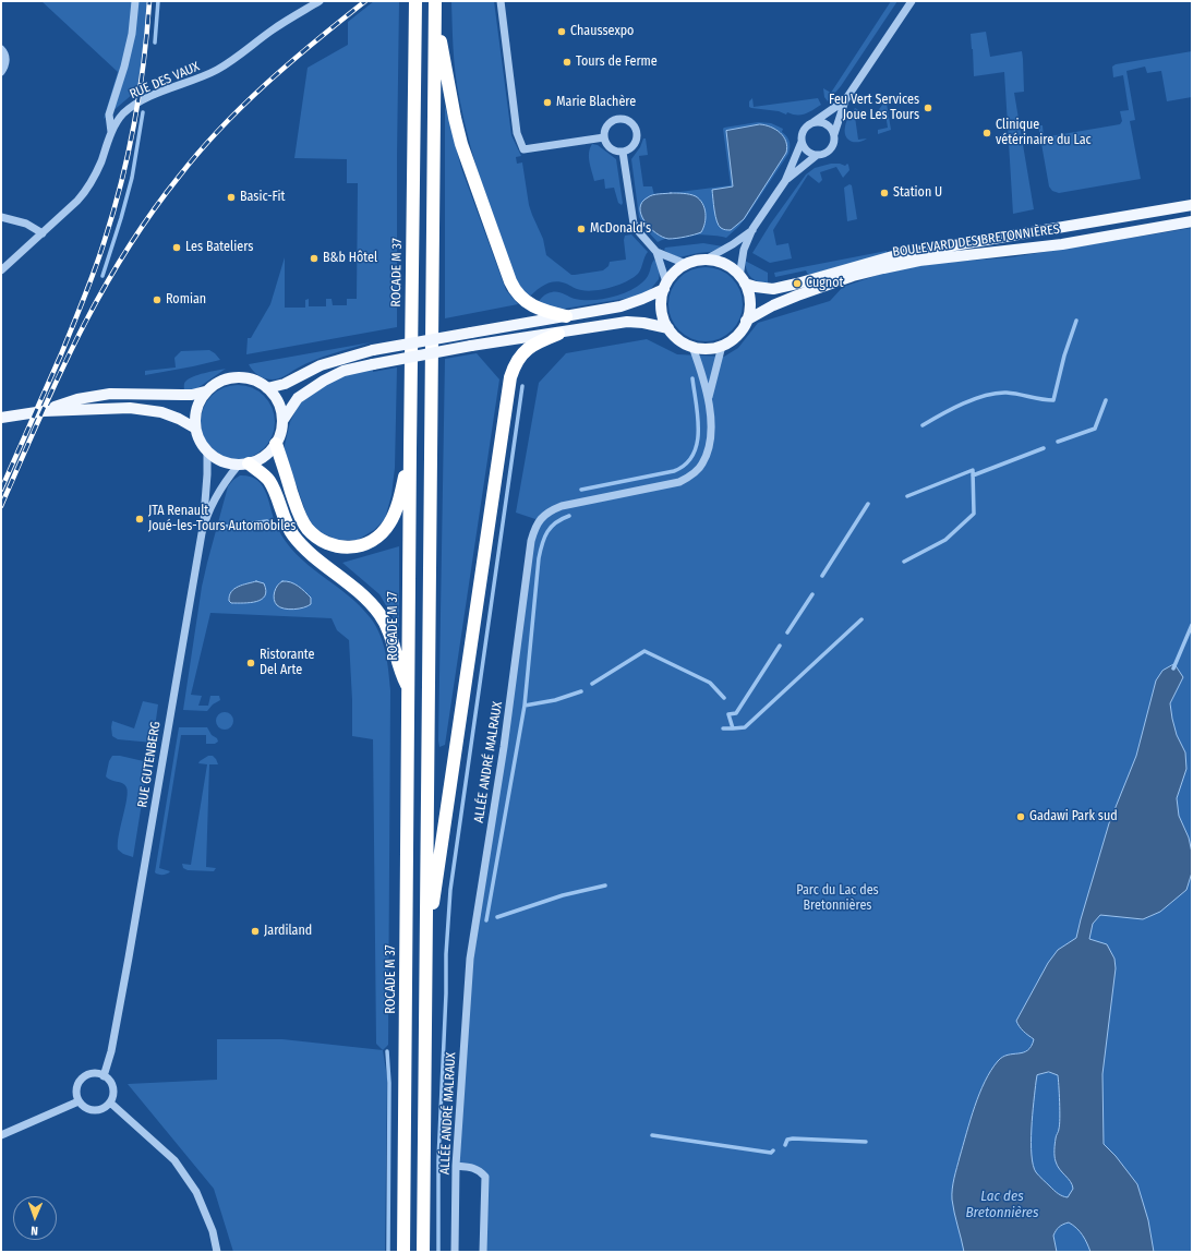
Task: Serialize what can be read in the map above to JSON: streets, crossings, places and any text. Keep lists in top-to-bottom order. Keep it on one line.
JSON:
{"streets":{"highway":["ROCADE M 37"],"main road":["BOULEVARD DES BRETONNIÈRES"],"street":["RUE DES VAUX","ALLÉE ANDRÉ MALRAUX","RUE GUTENBERG"]},"crossings":[["BOULEVARD DES BRETONNIÈRES","ALLÉE ANDRÉ MALRAUX"]],"water":["Lac des Bretonnières"],"parks":["Parc du Lac des Bretonnières"],"places":["Chaussexpo","Tours de Ferme","Marie Blachère","Feu Vert Services Joue Les Tours","Clinique vétérinaire du Lac","Station U","Basic-Fit","McDonald's","Les Bateliers","B&b Hôtel","Cugnot","Romian","JTA Renault Joué-les-Tours Automobiles","Ristorante Del Arte","Gadawi Park sud","Jardiland"],"north":"bottom"}
